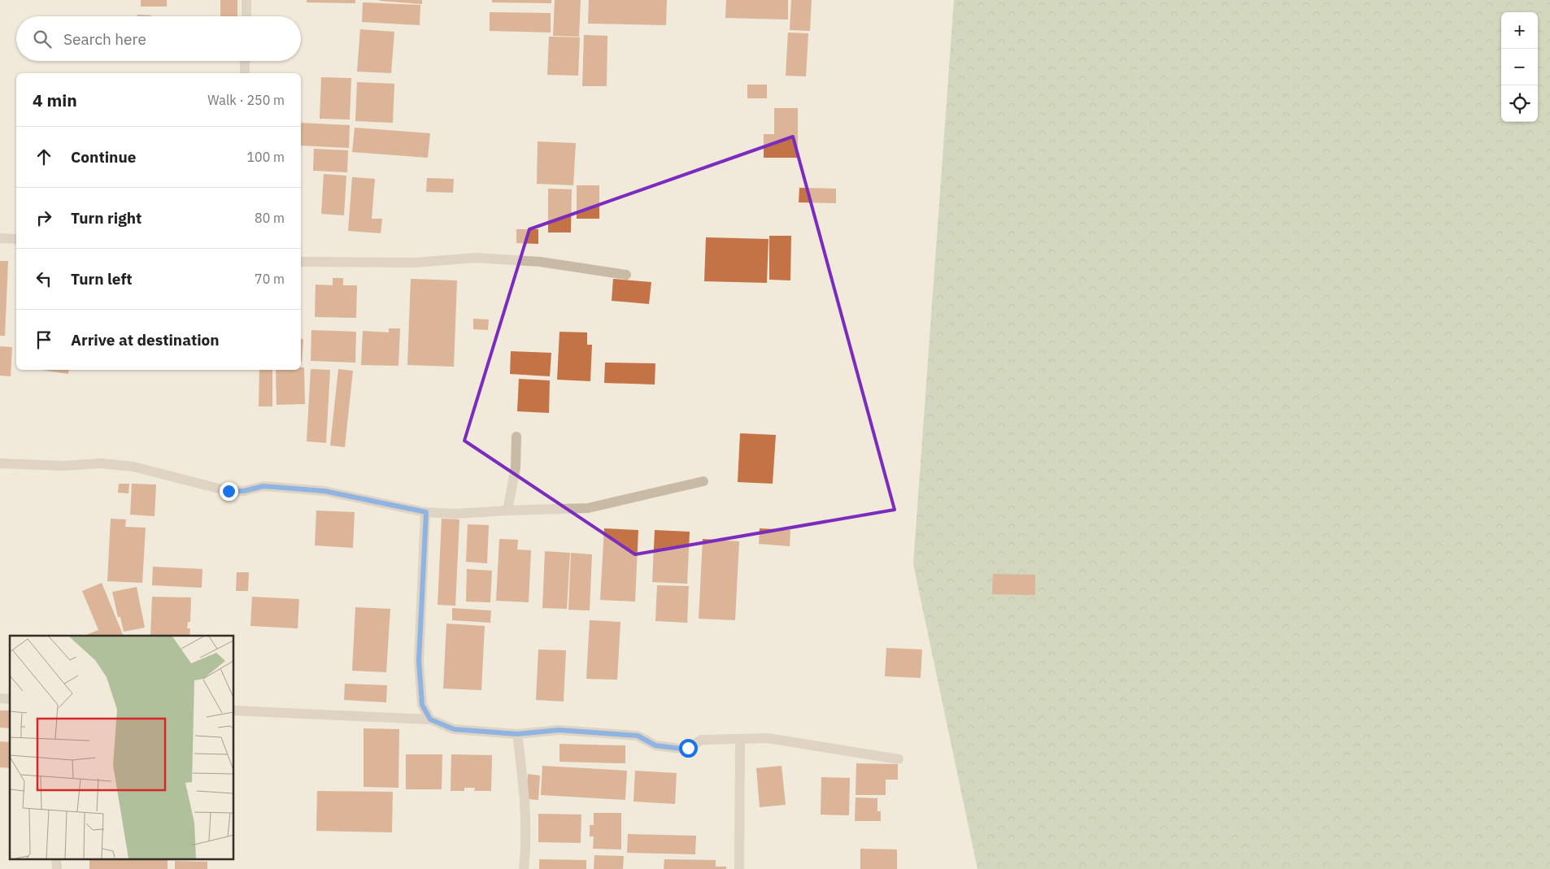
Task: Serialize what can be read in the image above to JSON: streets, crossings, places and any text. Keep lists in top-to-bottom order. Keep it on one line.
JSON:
{"page":{"map_buttons":["+","−"],"search":"Search here","heading":["4 min","Walk · 250 m"],"list":[["Continue","100 m"],["Turn right","80 m"],["Turn left","70 m"],"Arrive at destination"]}}
